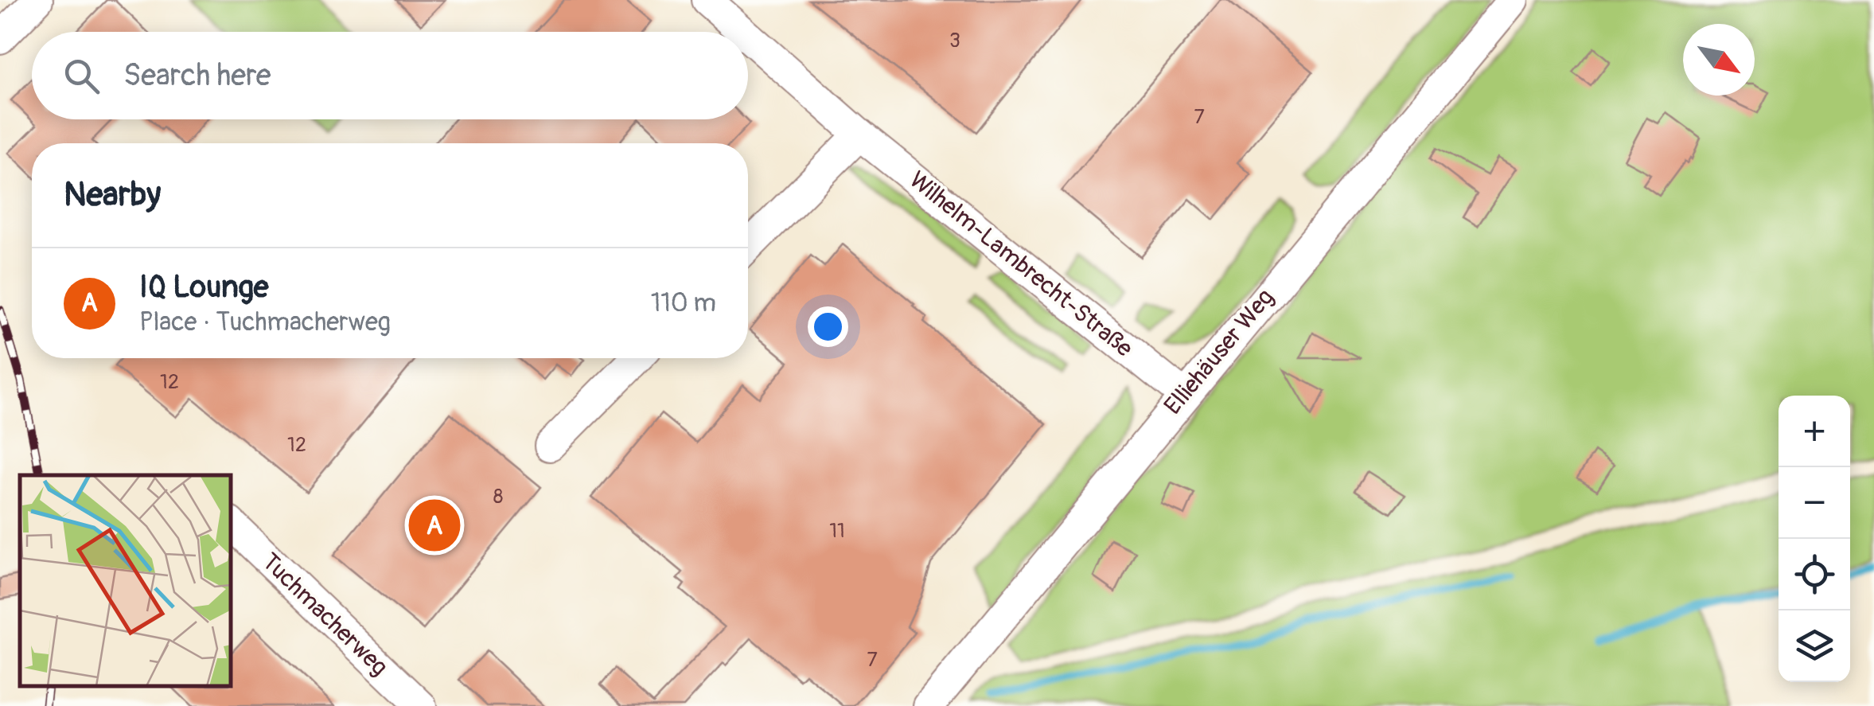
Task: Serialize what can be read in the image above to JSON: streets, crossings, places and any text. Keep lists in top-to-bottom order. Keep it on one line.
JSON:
{"streets":{"street":["Wilhelm-Lambrecht-Straße","Elliehäuser Weg","Tuchmacherweg"]},"crossings":[["Wilhelm-Lambrecht-Straße","Elliehäuser Weg"]],"house_numbers":["3","7","12","12","8","11","7"],"north":"bottom right","page":{"search":"Search here","heading":"Nearby","list":[{"mark":"A","name":"IQ Lounge","note":"Place · Tuchmacherweg","value":"110 m"}],"map_buttons":["+","−"],"pins":"A"}}
